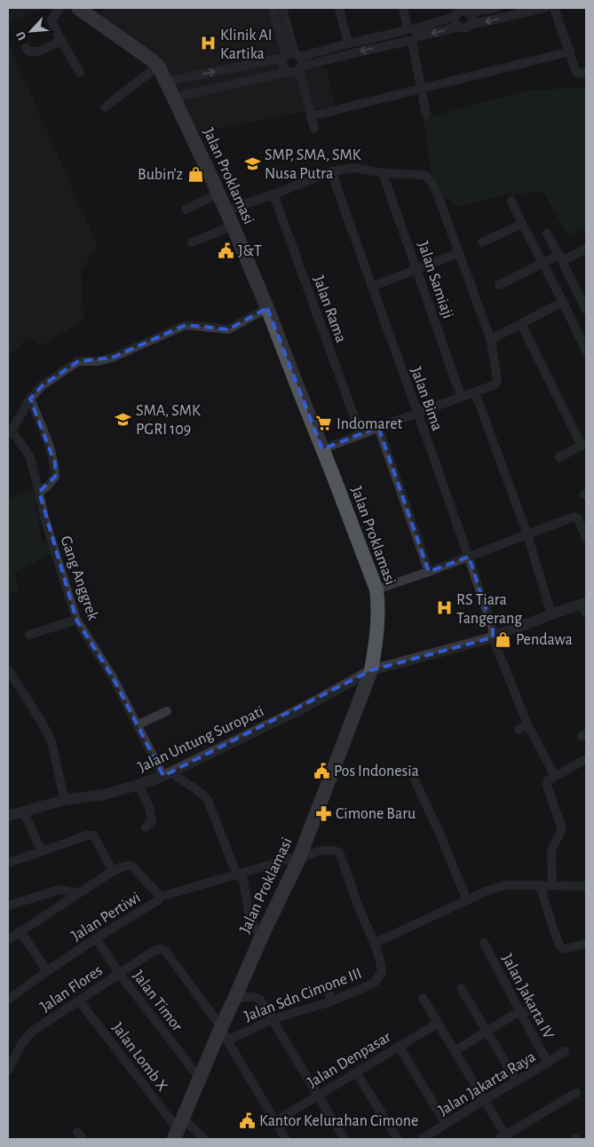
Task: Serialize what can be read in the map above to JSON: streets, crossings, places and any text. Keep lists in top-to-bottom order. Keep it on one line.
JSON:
{"streets":{"main road":["Jalan Proklamasi"],"street":["Jalan Samiaji","Jalan Rama","Jalan Bima","Gang Anggrek","Jalan Untung Suropati","Jalan Pertiwi","Jalan Flores","Jalan Sdn Cimone III","Jalan Jakarta IV","Jalan Timor","Jalan Lomb X","Jalan Denpasar","Jalan Jakarta Raya"]},"crossings":[["Jalan Proklamasi","Jalan Untung Suropati"],["Jalan Proklamasi","Jalan Flores"],["Jalan Proklamasi","Jalan Sdn Cimone III"],["Jalan Proklamasi","Jalan Timor"],["Jalan Proklamasi","Jalan Lomb X"],["Jalan Bima","Jalan Untung Suropati"],["Gang Anggrek","Jalan Untung Suropati"],["Jalan Pertiwi","Jalan Timor"],["Jalan Flores","Jalan Timor"],["Jalan Flores","Jalan Lomb X"],["Jalan Jakarta IV","Jalan Jakarta Raya"]],"places":{"hospital":["Klinik AI Kartika","RS Tiara Tangerang"],"school or university":["SMP, SMA, SMK Nusa Putra","SMA, SMK PGRI 109"],"shop":["Bubin’z","Pendawa"],"public building":["J&T","Pos Indonesia","Kantor Kelurahan Cimone"],"supermarket":["Indomaret"],"pharmacy":["Cimone Baru"]},"north":"bottom left"}
